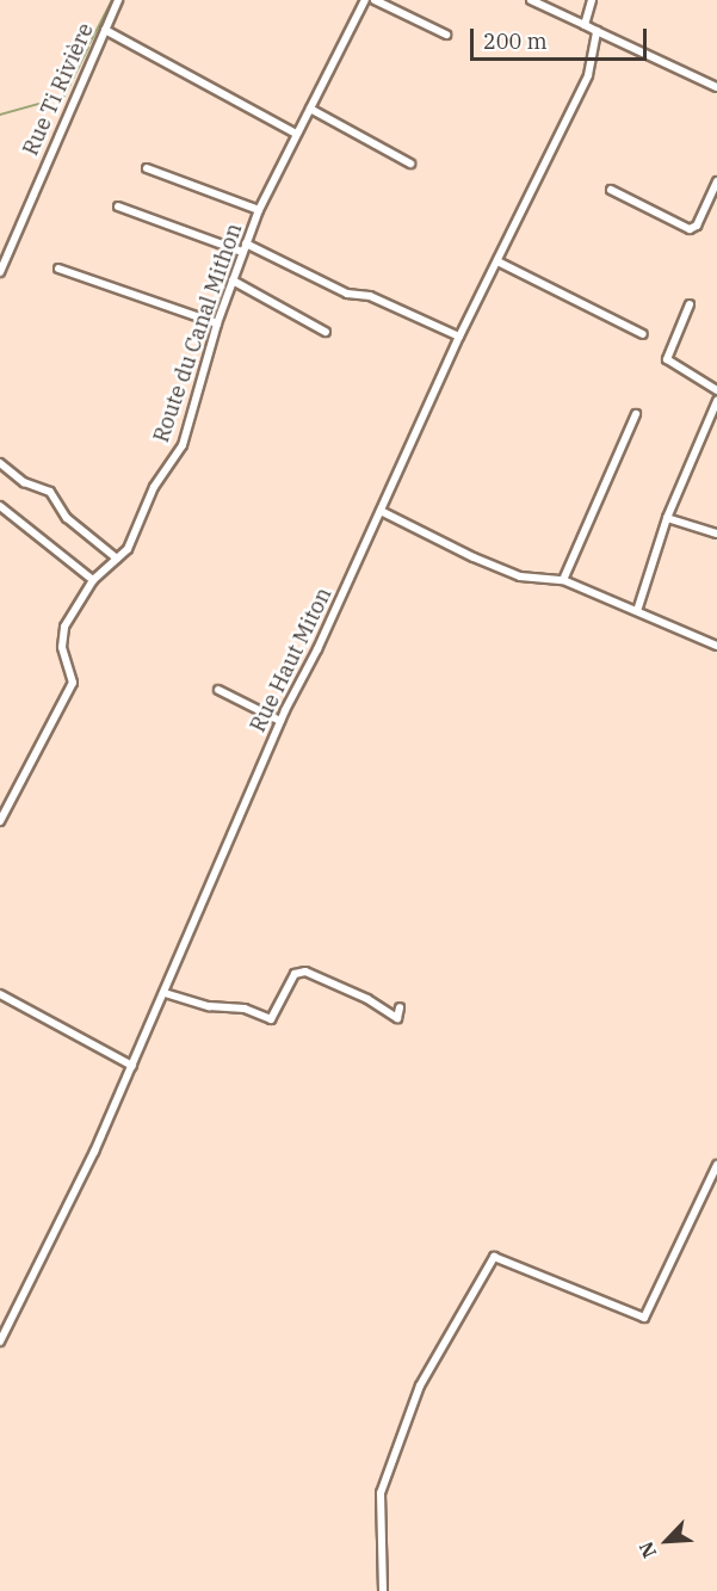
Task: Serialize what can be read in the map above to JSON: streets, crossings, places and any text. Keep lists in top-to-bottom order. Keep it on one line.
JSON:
{"streets":{"street":["Rue Ti Rivière","Route du Canal Mithon","Rue Haut Miton"]},"scale_bar":"200 m","north":"bottom left"}
